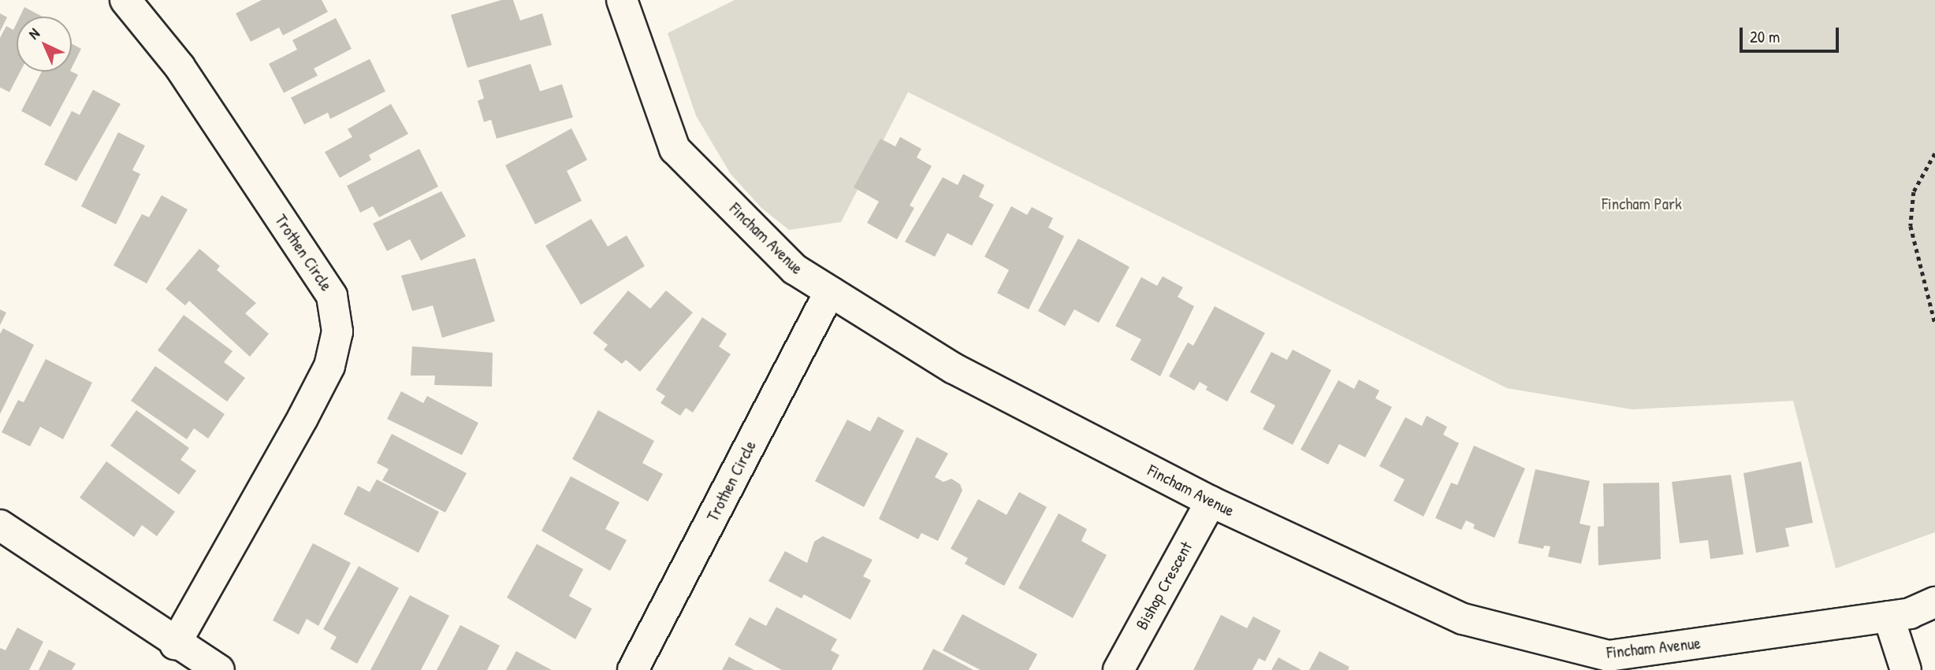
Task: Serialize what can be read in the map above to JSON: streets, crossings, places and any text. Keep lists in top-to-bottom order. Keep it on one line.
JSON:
{"streets":{"street":["Fincham Avenue","Trothen Circle","Bishop Crescent"]},"crossings":[["Fincham Avenue","Trothen Circle"],["Fincham Avenue","Bishop Crescent"]],"parks":["Fincham Park"],"scale_bar":"20 m","north":"top left"}
